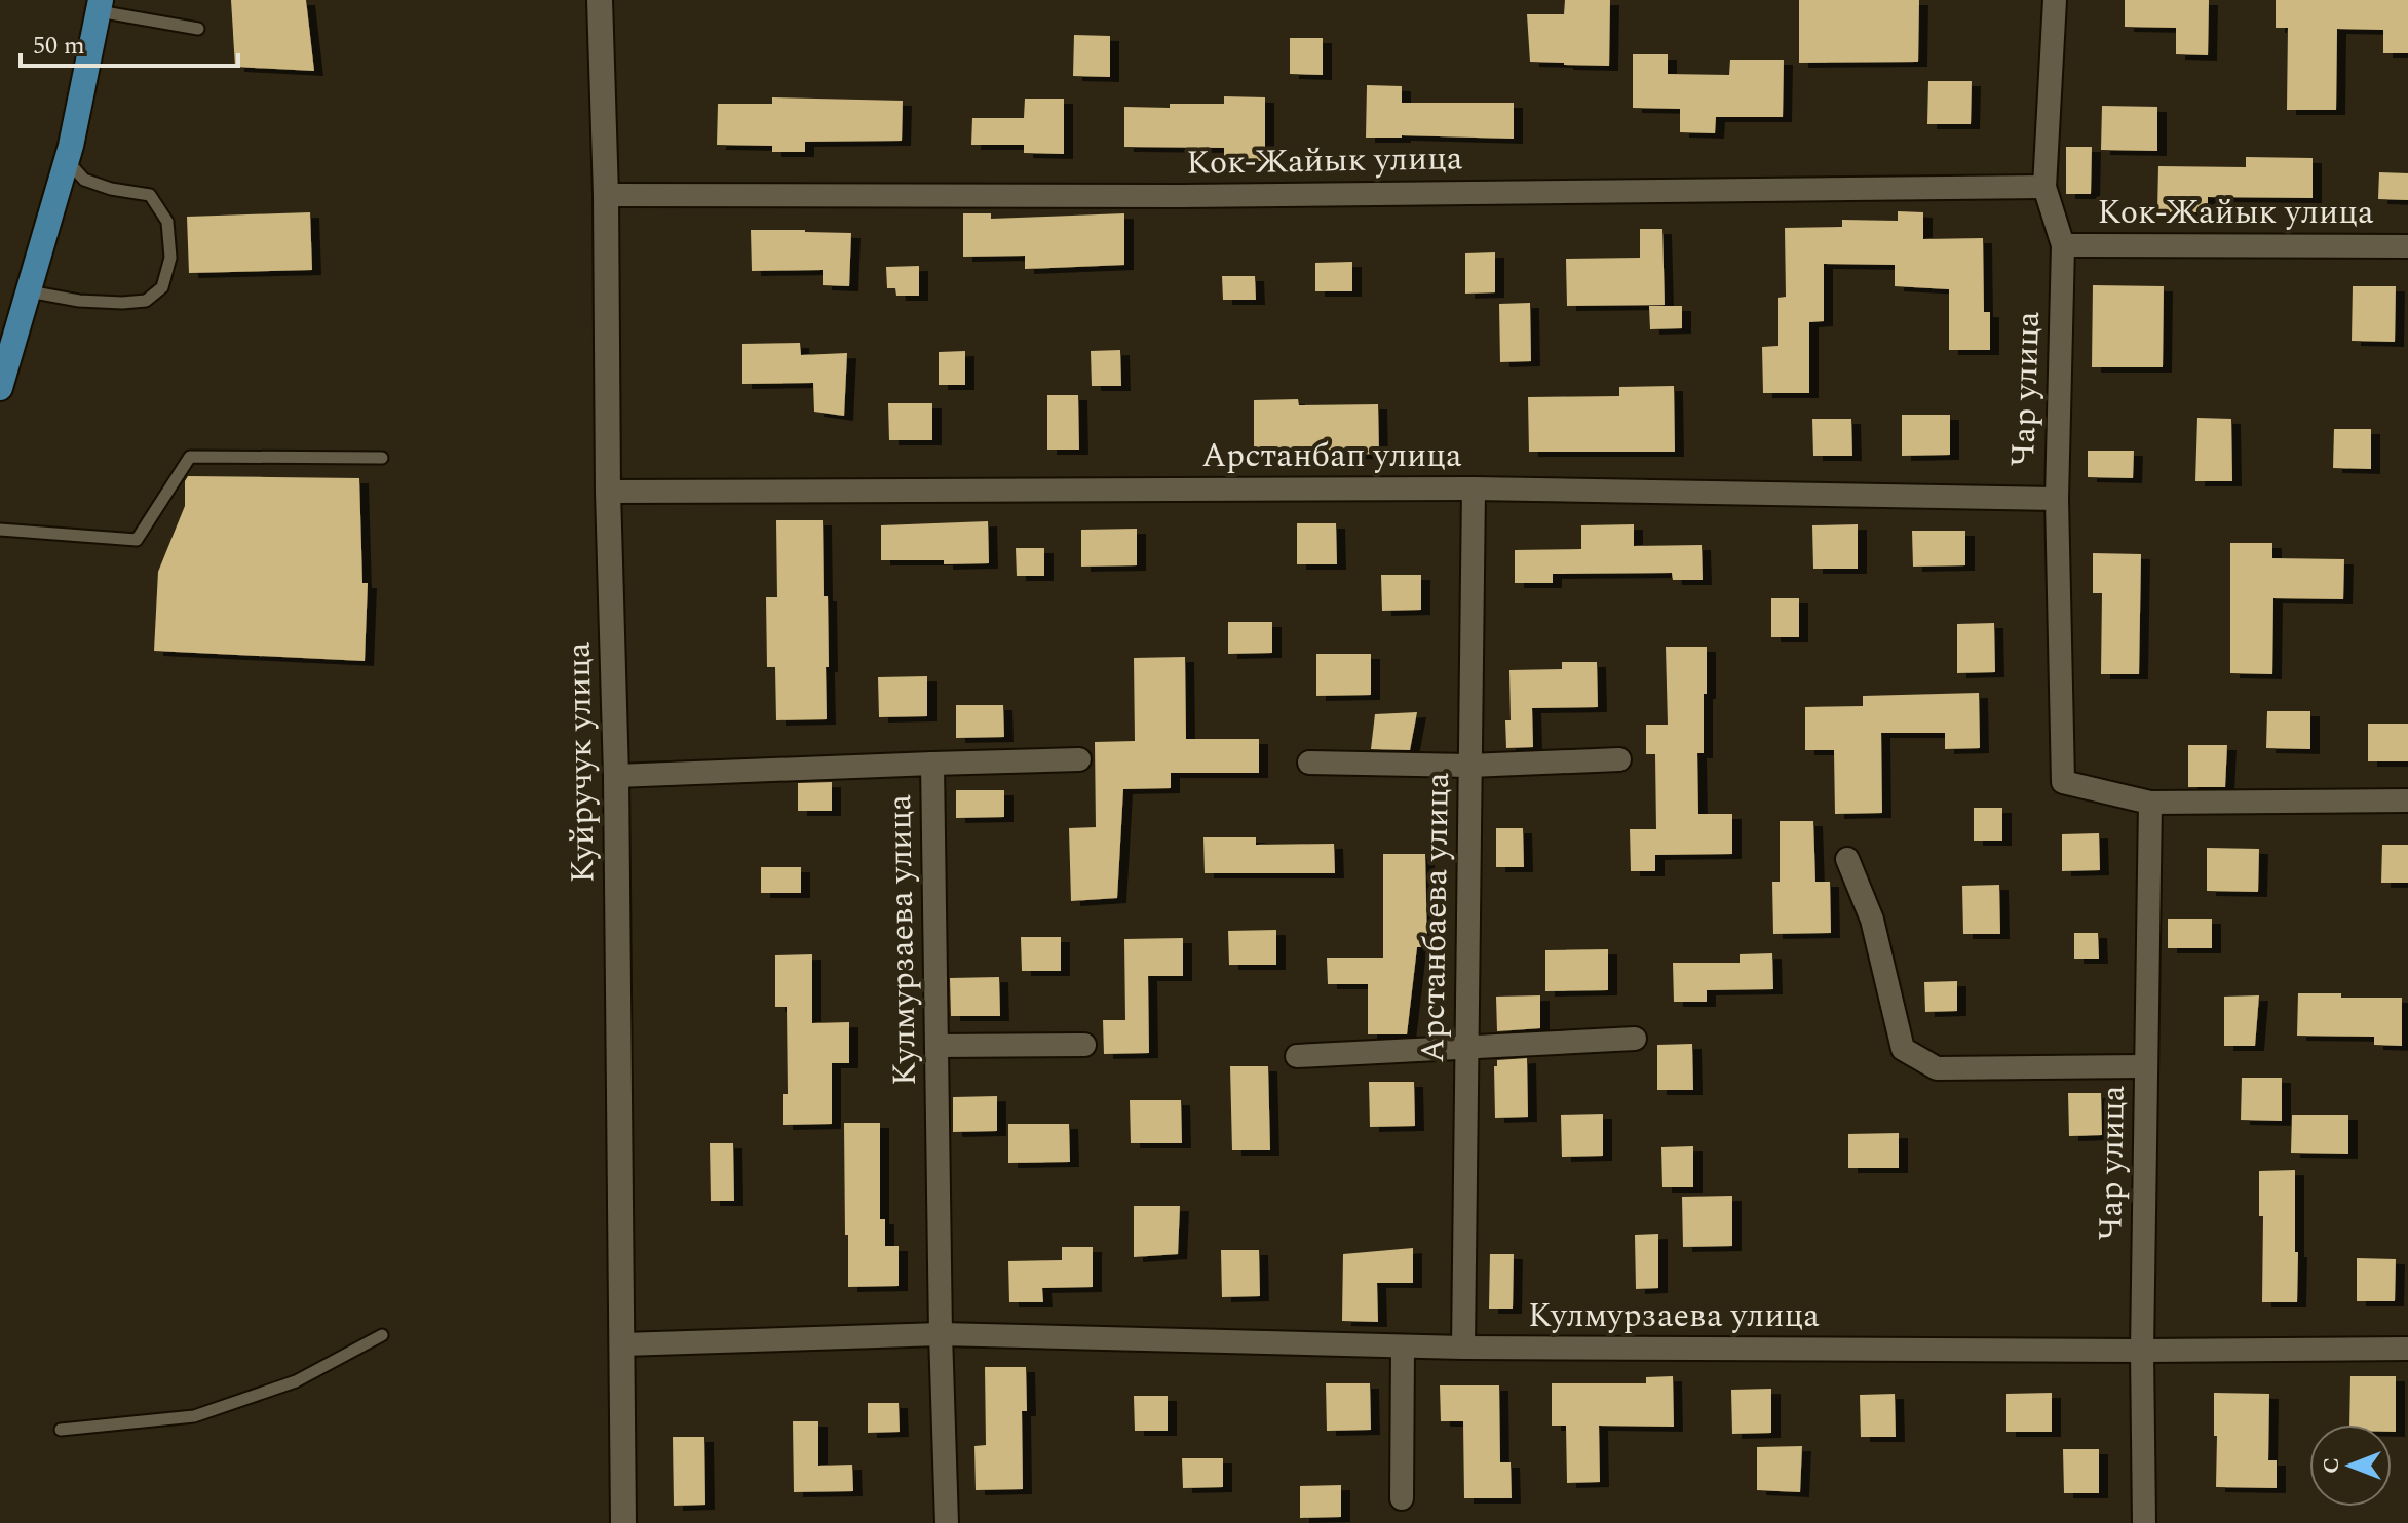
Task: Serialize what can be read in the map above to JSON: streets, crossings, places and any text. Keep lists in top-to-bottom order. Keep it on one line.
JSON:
{"streets":{"street":["Кок-Жайык улица","Чар улица","Арстанбап улица","Куйручук улица","Арстанбаева улица","Кулмурзаева улица"]},"crossings":[["Кок-Жайык улица","Чар улица"],["Кок-Жайык улица","Куйручук улица"],["Чар улица","Арстанбап улица"],["Чар улица","Кулмурзаева улица"],["Арстанбап улица","Куйручук улица"],["Арстанбап улица","Арстанбаева улица"],["Куйручук улица","Кулмурзаева улица"],["Арстанбаева улица","Кулмурзаева улица"]],"scale_bar":"50 m","north":"left"}
